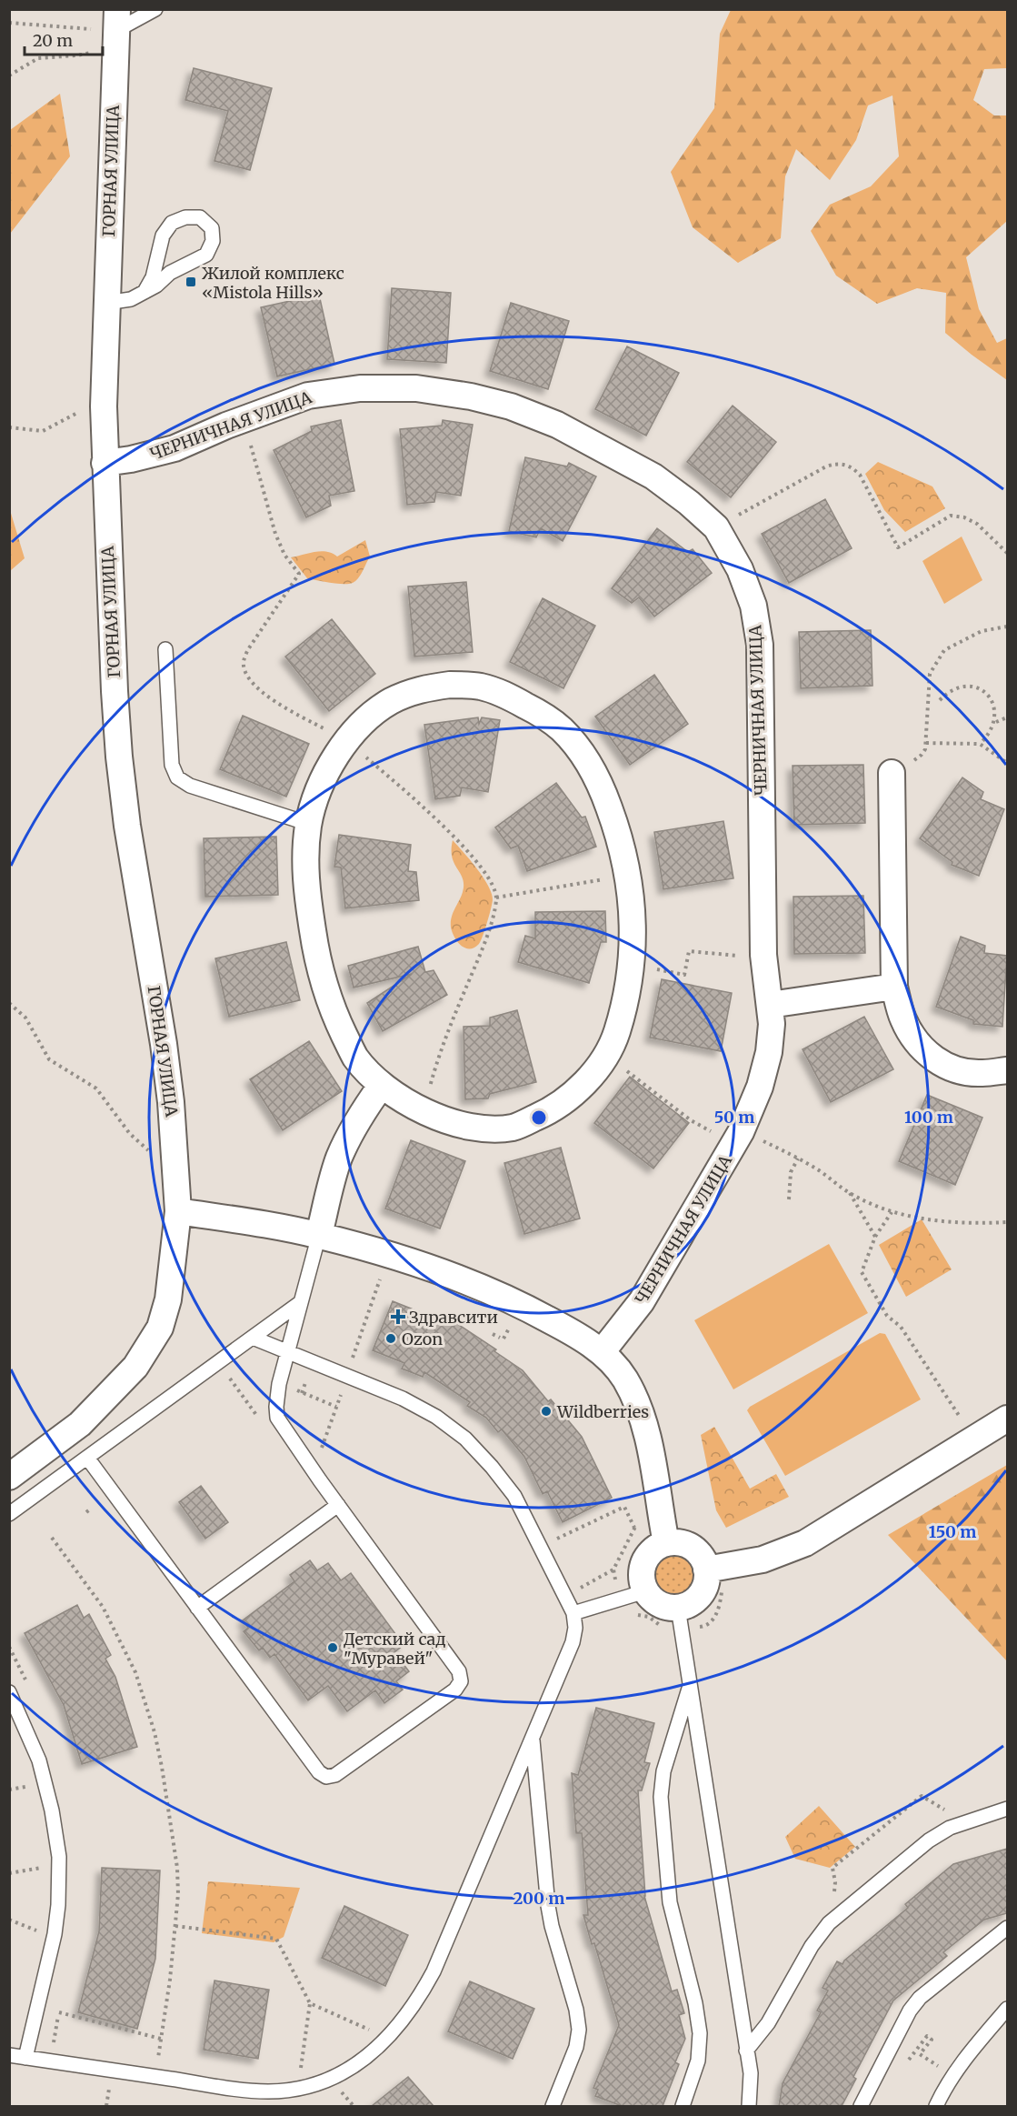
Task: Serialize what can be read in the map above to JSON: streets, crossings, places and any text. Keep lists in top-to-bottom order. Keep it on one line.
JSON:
{"streets":{"street":["ГОРНАЯ УЛИЦА","ЧЕРНИЧНАЯ УЛИЦА"]},"crossings":[["ГОРНАЯ УЛИЦА","ЧЕРНИЧНАЯ УЛИЦА"]],"places":{"transit":["Жилой комплекс «Mistola Hills»"],"health":["Здравсити"],"other":["Ozon","Wildberries","Детский сад \"Муравей\""]},"scale_bar":"20 m","rings":["50 m","100 m","150 m","200 m"]}
